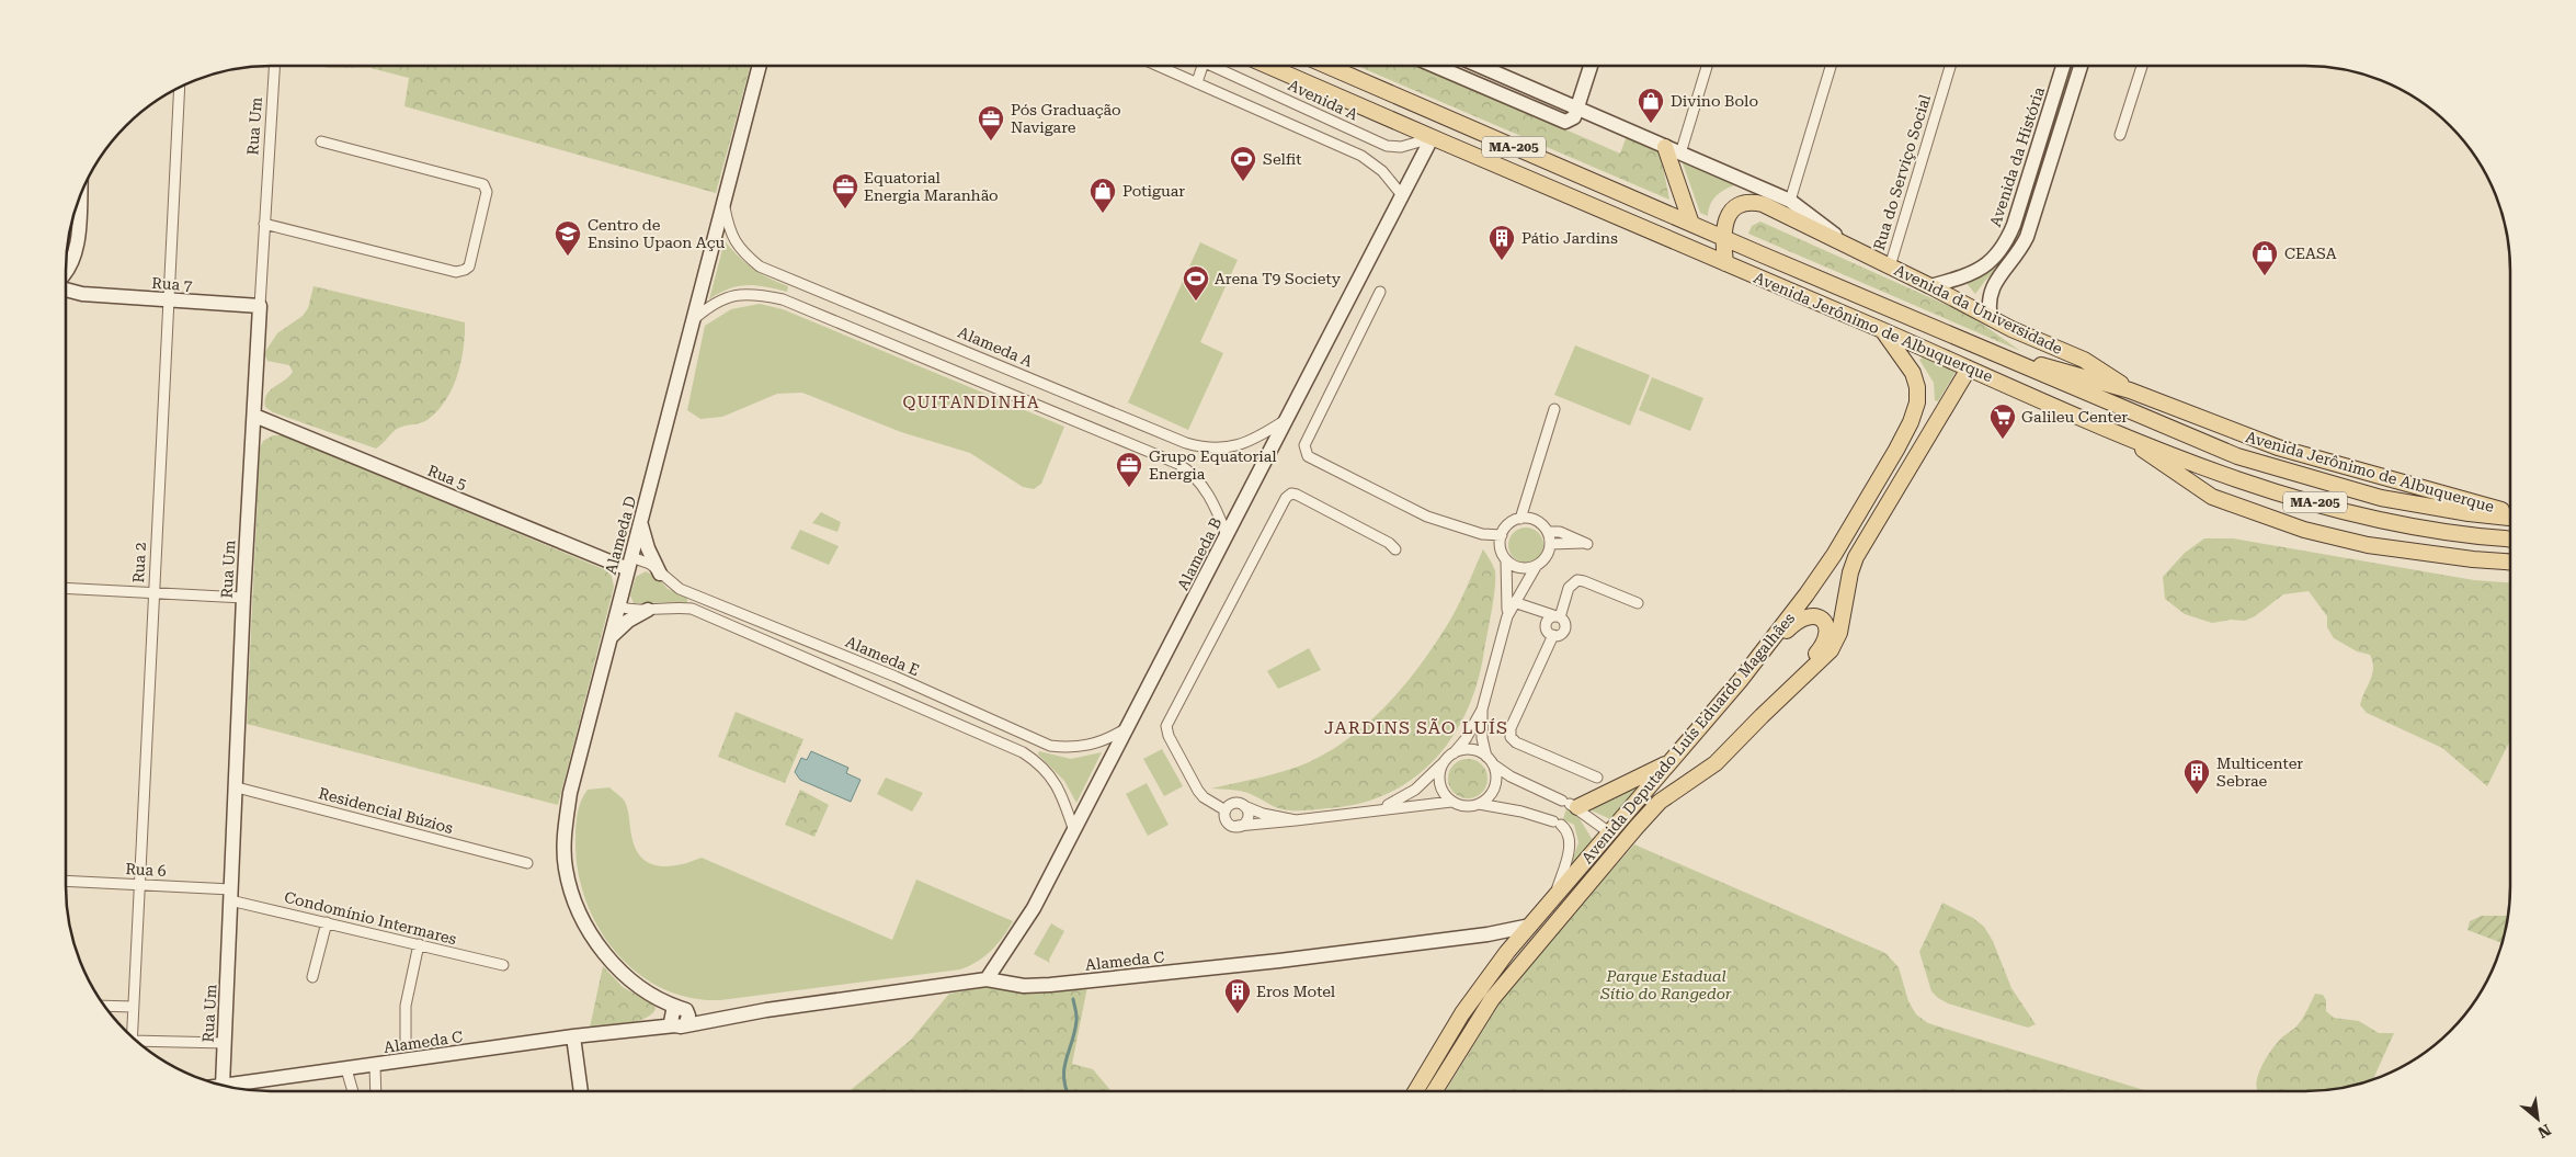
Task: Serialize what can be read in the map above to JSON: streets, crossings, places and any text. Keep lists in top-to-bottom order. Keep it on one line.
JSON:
{"streets":{"main road":["MA-205","Avenida da Universidade","Avenida Jerônimo de Albuquerque","Avenida Deputado Luís Eduardo Magalhães"],"street":["Avenida A","Rua Um","Avenida da História","Rua do Serviço Social","Rua 7","Alameda A","Rua 5","Alameda D","Alameda B","Rua 2","Alameda E","Residencial Búzios","Rua 6","Condomínio Intermares","Alameda C"]},"crossings":[["Avenida A","Avenida Jerônimo de Albuquerque"],["Avenida A","Alameda B"],["Rua Um","Rua 7"],["Rua Um","Rua 5"],["Rua Um","Residencial Búzios"],["Rua Um","Rua 6"],["Rua Um","Condomínio Intermares"],["MA-205","Avenida Jerônimo de Albuquerque"],["Avenida da História","Avenida da Universidade"],["Rua do Serviço Social","Avenida da Universidade"],["Rua 7","Rua 2"],["Avenida da Universidade","Avenida Jerônimo de Albuquerque"],["Avenida Jerônimo de Albuquerque","Alameda B"],["Avenida Jerônimo de Albuquerque","Avenida Deputado Luís Eduardo Magalhães"],["Alameda A","Alameda D"],["Alameda A","Alameda B"],["Rua 5","Alameda D"],["Rua 5","Alameda E"],["Alameda D","Alameda E"],["Alameda D","Alameda C"],["Alameda B","Alameda E"],["Alameda B","Alameda C"],["Rua 2","Rua 6"],["Avenida Deputado Luís Eduardo Magalhães","Alameda C"],["Rua 6","Condomínio Intermares"]],"districts":["QUITANDINHA","JARDINS SÃO LUÍS"],"parks":["Parque Estadual Sítio do Rangedor"],"places":{"shop":["Divino Bolo","Potiguar","CEASA"],"office":["Pós Graduação Navigare","Equatorial Energia Maranhão","Grupo Equatorial Energia"],"sports":["Selfit","Arena T9 Society"],"school or university":["Centro de Ensino Upaon Açu"],"building":["Pátio Jardins","Multicenter Sebrae","Eros Motel"],"supermarket":["Galileu Center"]},"north":"bottom right"}
